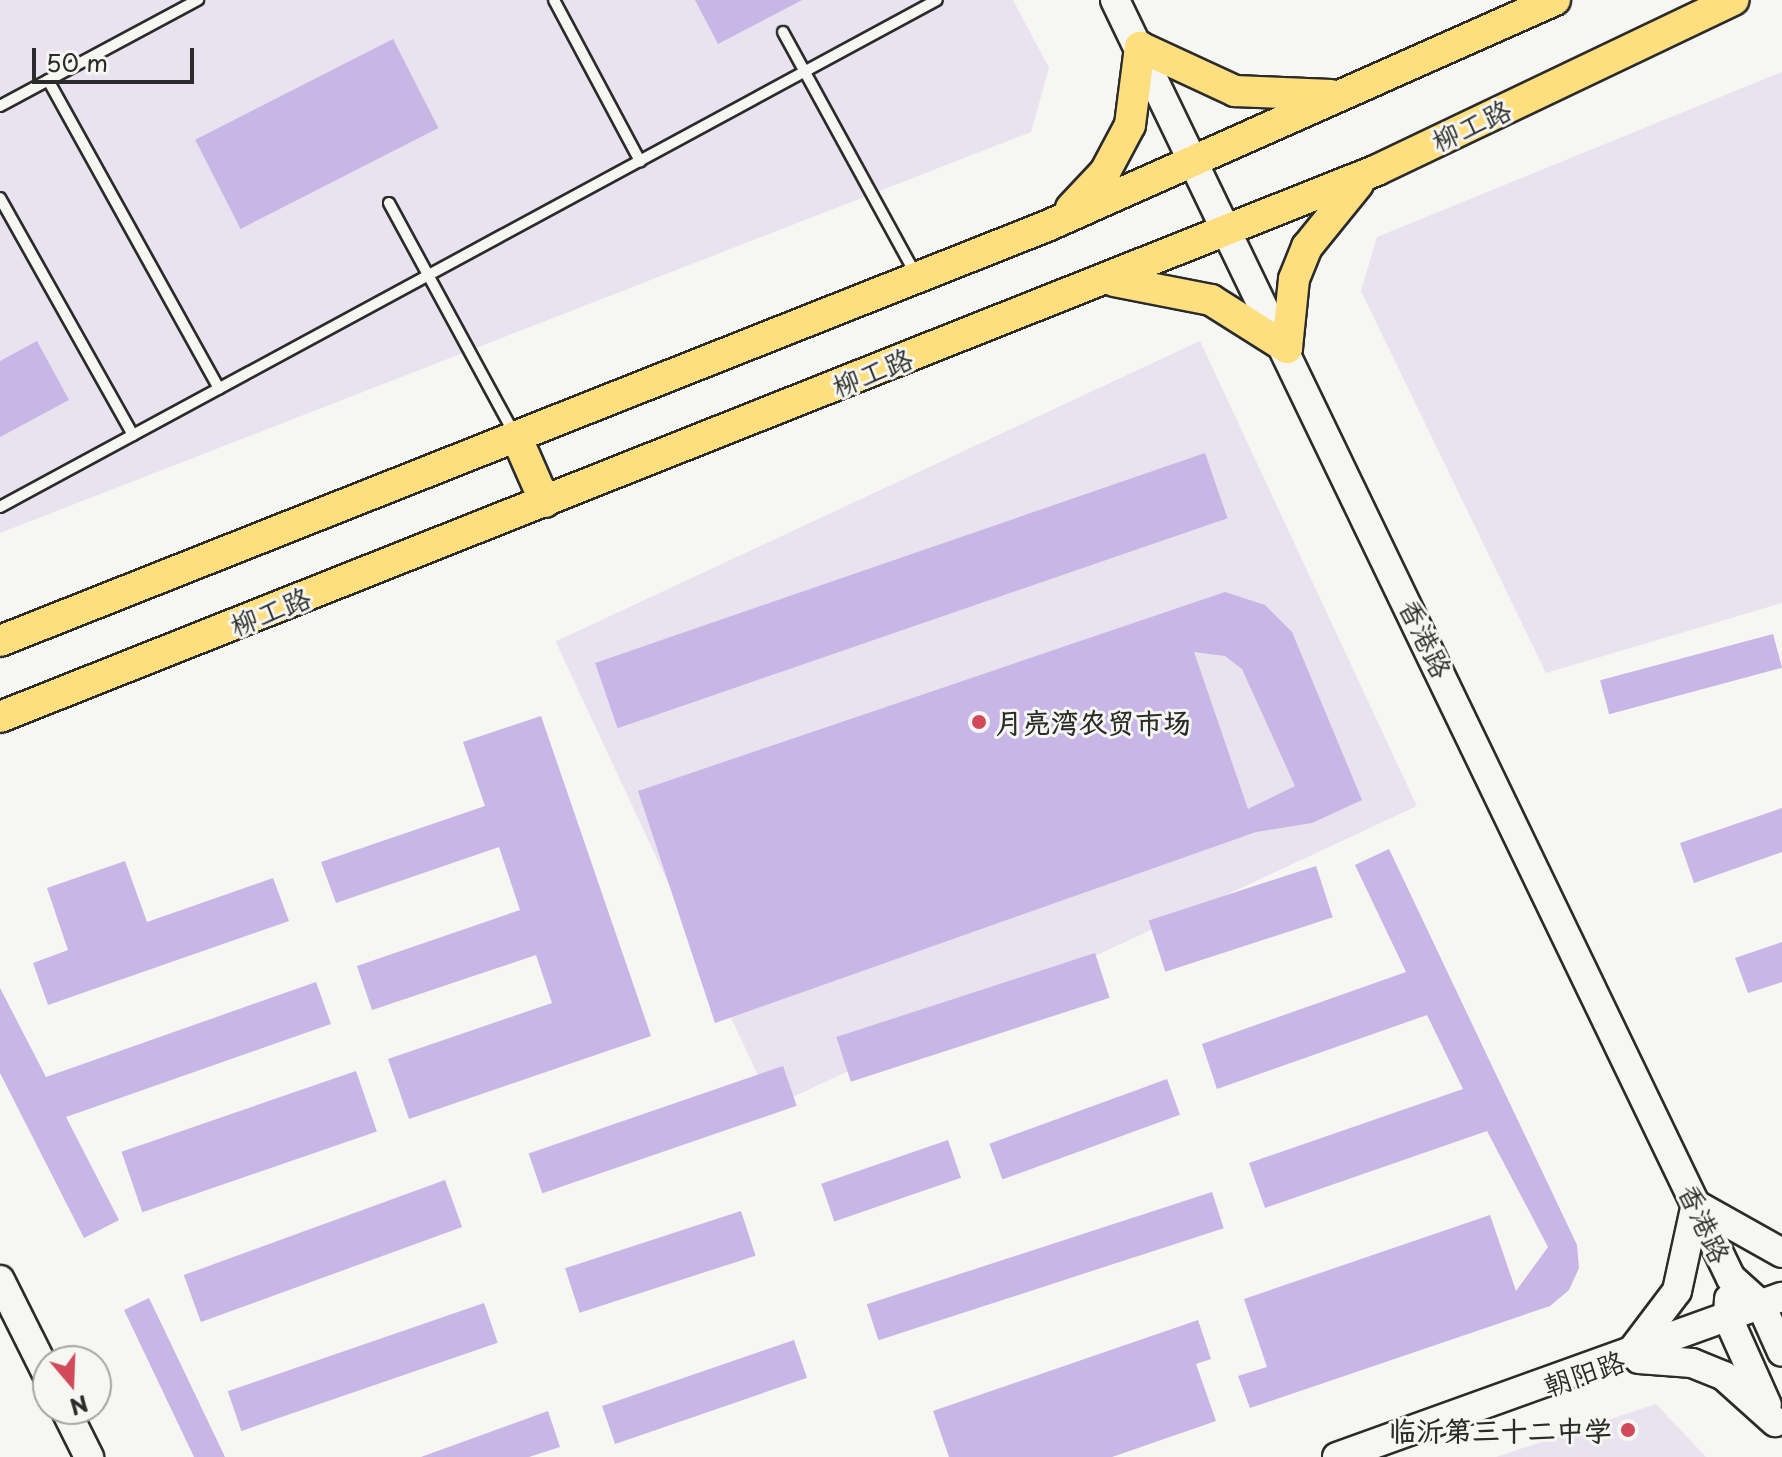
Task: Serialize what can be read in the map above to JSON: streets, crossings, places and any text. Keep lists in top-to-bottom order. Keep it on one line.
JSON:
{"streets":{"main road":["柳工路","香港路","朝阳路"]},"crossings":[["柳工路","香港路"],["香港路","朝阳路"]],"places":["月亮湾农贸市场","临沂第三十二中学"],"scale_bar":"50 m","north":"bottom"}
